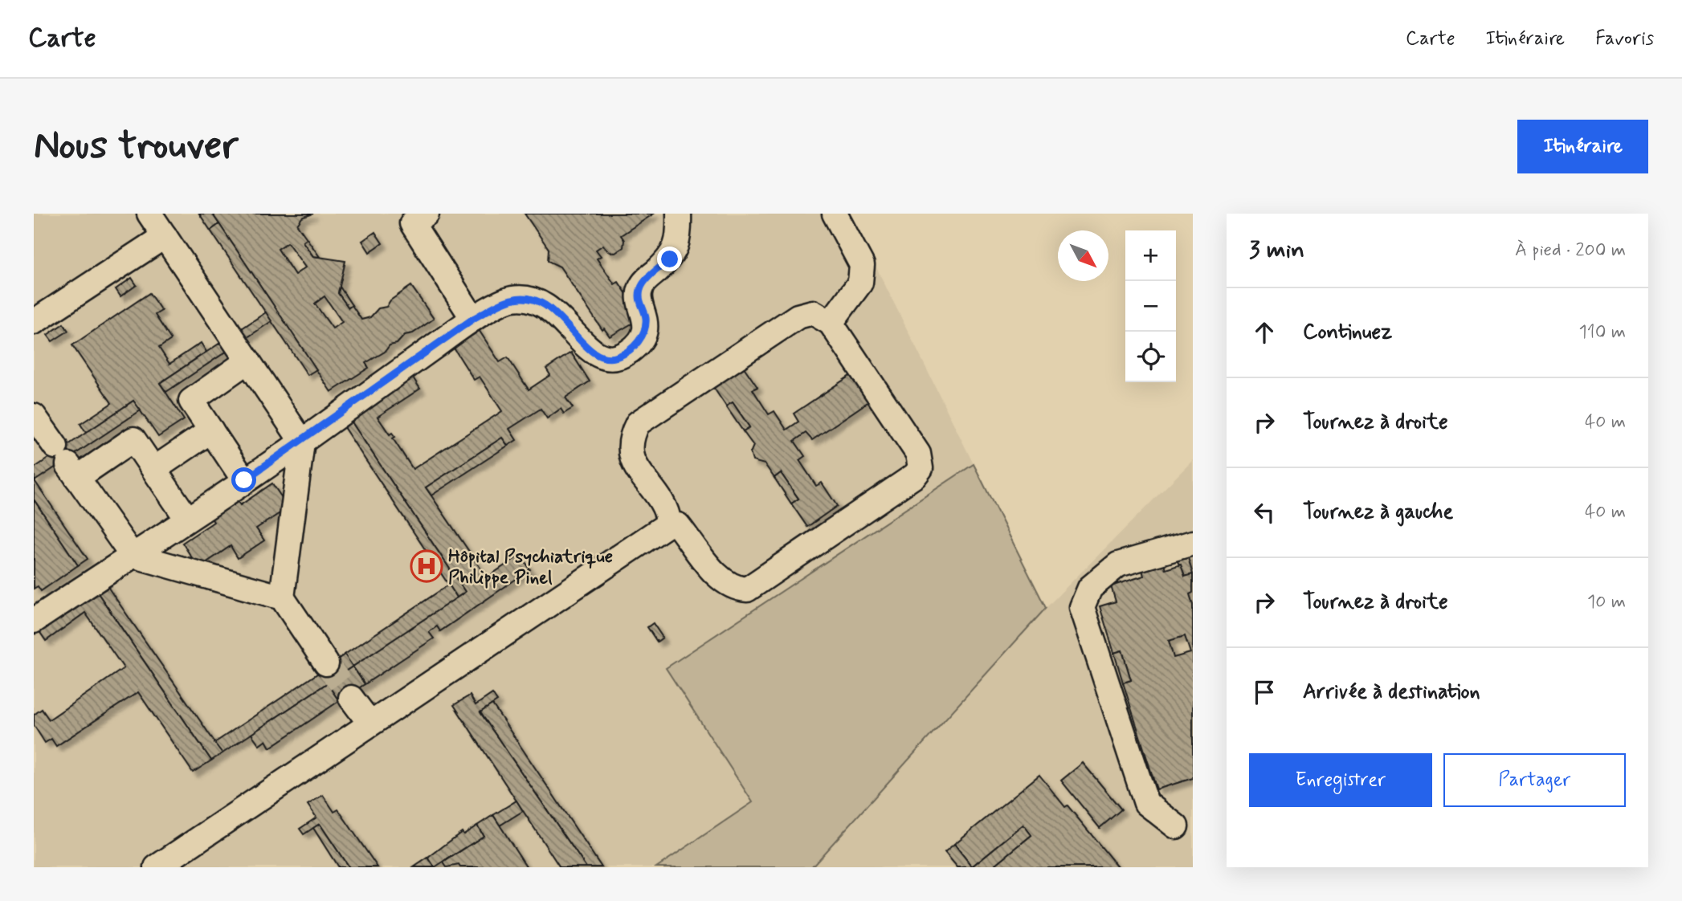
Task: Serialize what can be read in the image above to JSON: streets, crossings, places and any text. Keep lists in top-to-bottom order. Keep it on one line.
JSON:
{"places":{"hospital":["Hôpital Psychiatrique Philippe Pinel"]},"north":"bottom right","page":{"header":"Carte","nav":["Carte","Itinéraire","Favoris"],"buttons":["Itinéraire",["Enregistrer","Partager"]],"title":"Nous trouver","heading":["3 min","À pied · 200 m"],"map_buttons":["+","−"],"list":[["Continuez","110 m"],["Tournez à droite","40 m"],["Tournez à gauche","40 m"],["Tournez à droite","10 m"],"Arrivée à destination"]}}
